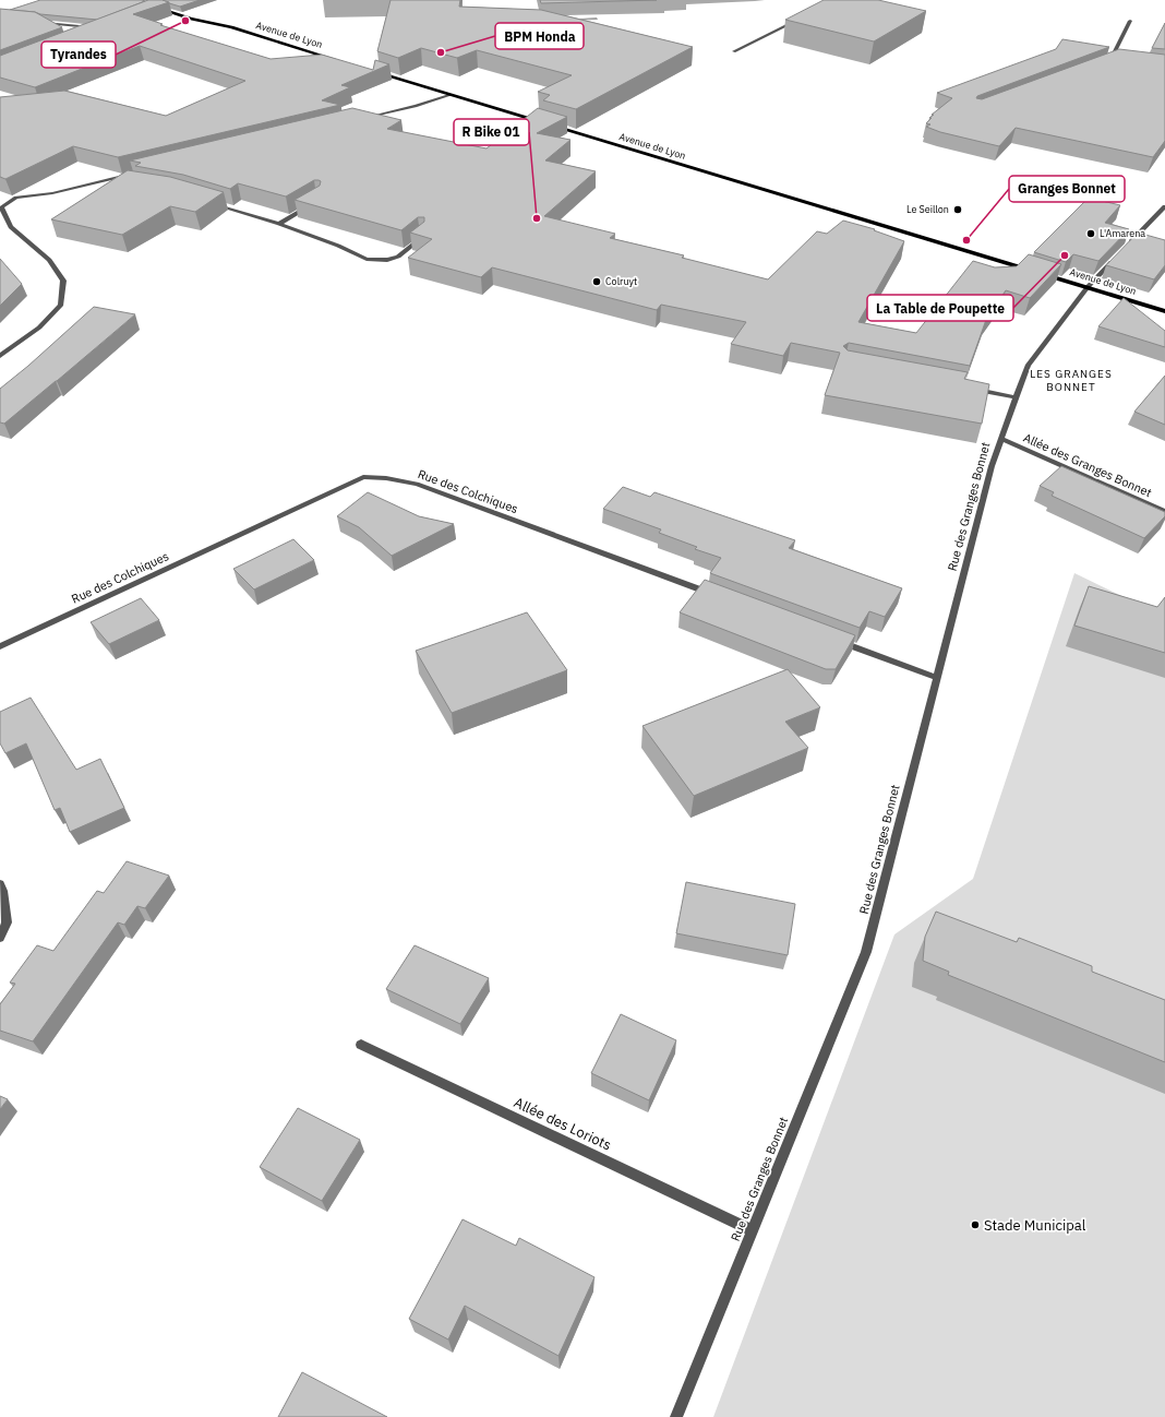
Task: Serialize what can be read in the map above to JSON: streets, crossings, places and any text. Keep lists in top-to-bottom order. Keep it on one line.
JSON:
{"streets":{"main road":["Avenue de Lyon"],"street":["Allée des Granges Bonnet","Rue des Colchiques","Rue des Granges Bonnet","Allée des Loriots"]},"crossings":[["Avenue de Lyon","Rue des Granges Bonnet"],["Allée des Granges Bonnet","Rue des Granges Bonnet"],["Rue des Granges Bonnet","Allée des Loriots"]],"districts":["LES GRANGES BONNET"],"places":["Tyrandes","BPM Honda","Le Seillon","R Bike 01","L'Amarena","Granges Bonnet","La Table de Poupette","Colruyt","Stade Municipal"]}
